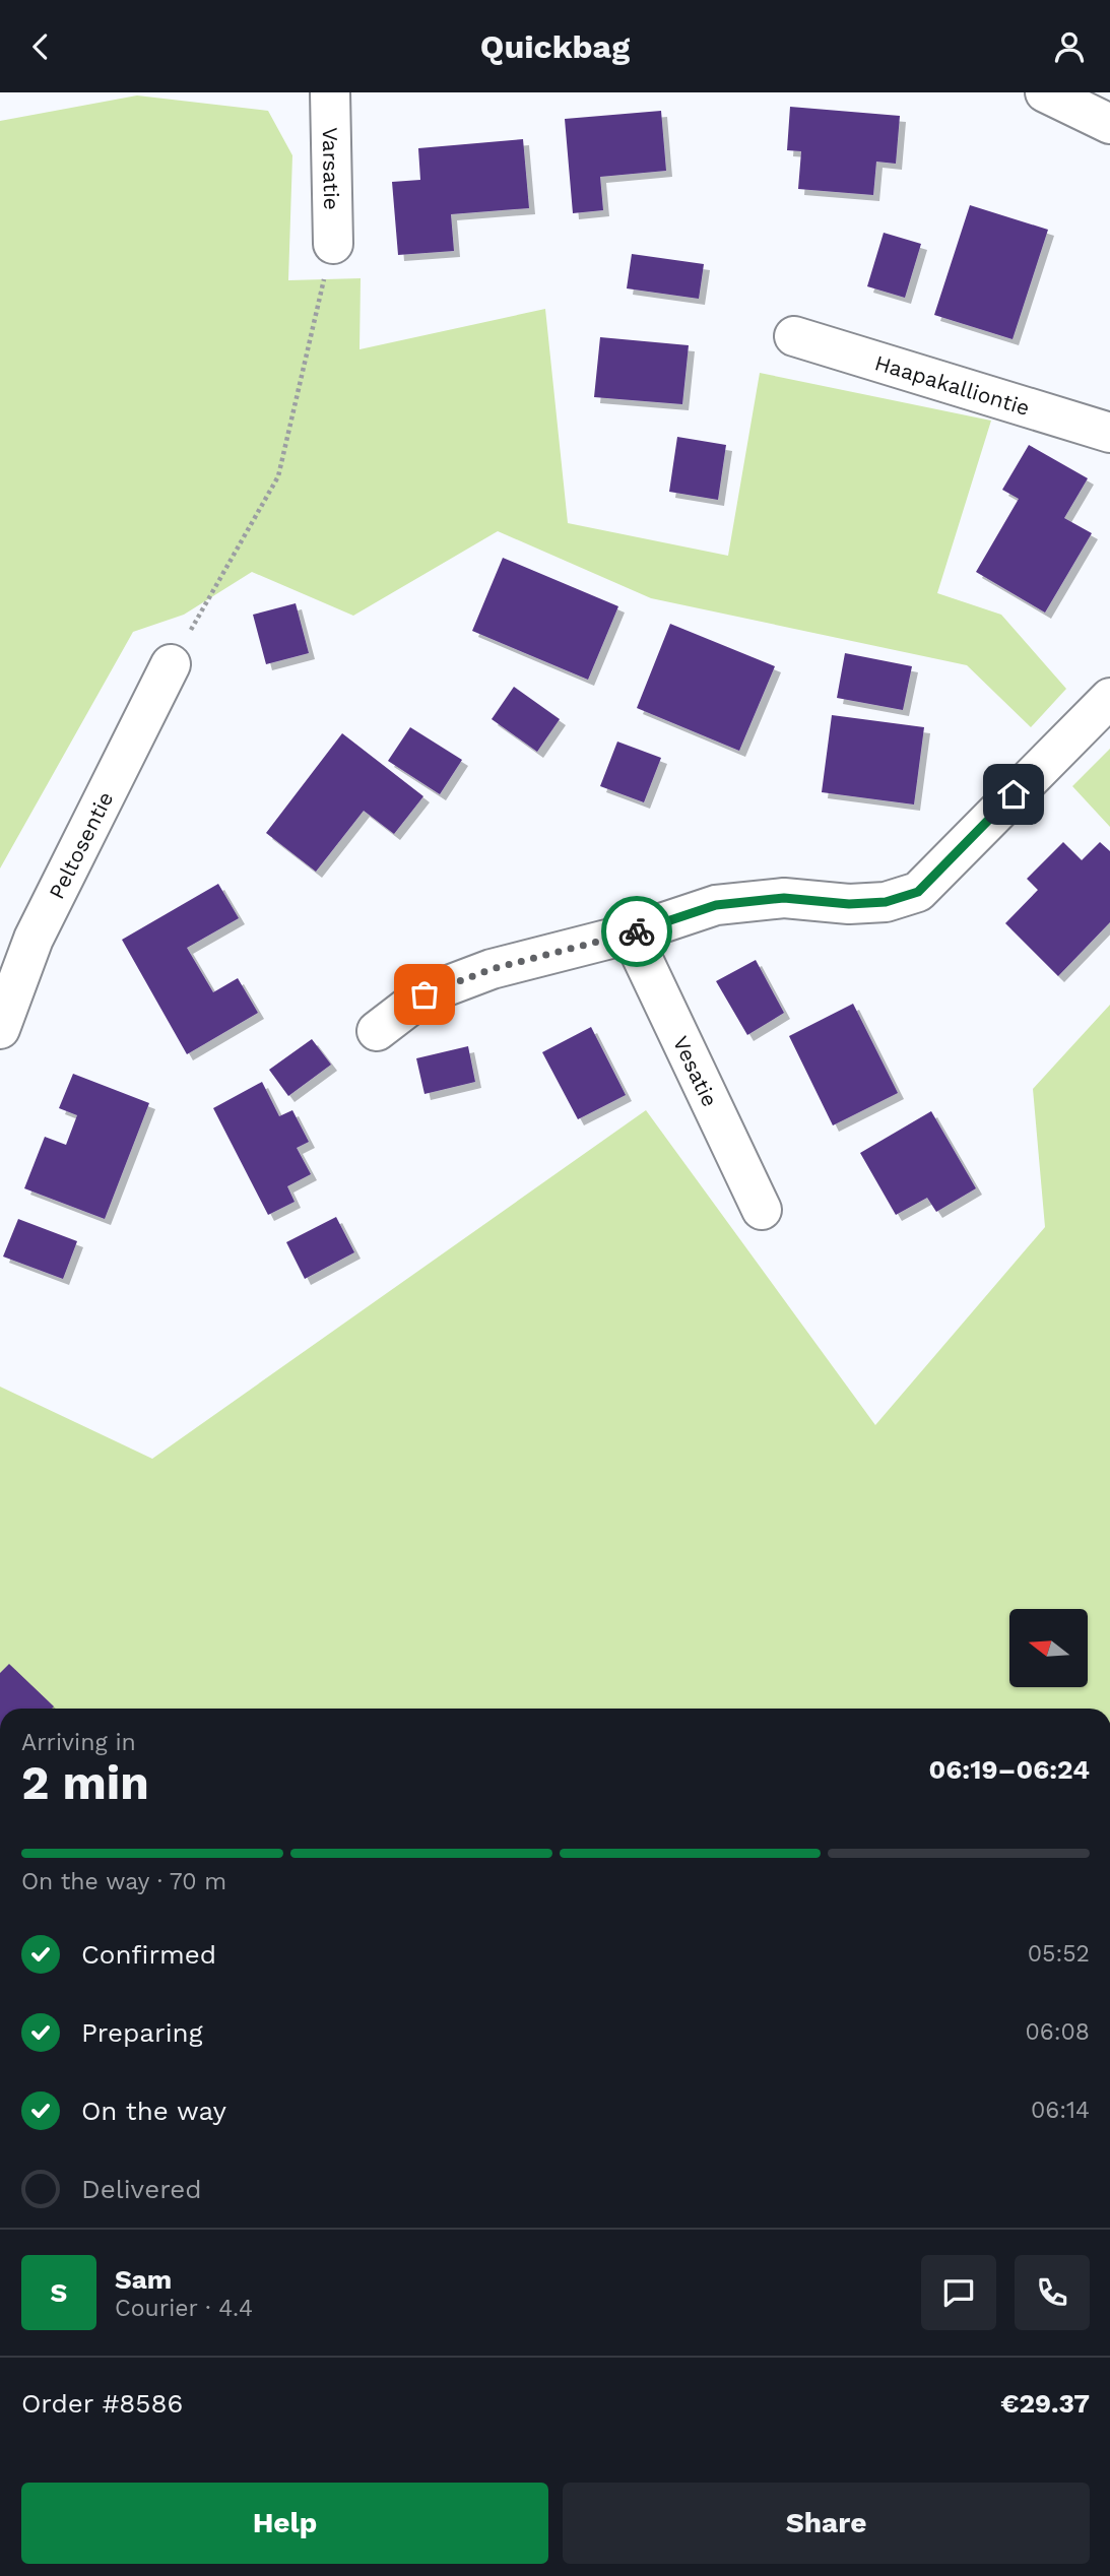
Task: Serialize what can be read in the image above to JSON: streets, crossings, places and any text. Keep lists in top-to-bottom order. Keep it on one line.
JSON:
{"streets":{"street":["Varsatie","Haapakalliontie","Peltosentie","Vesatie"]},"north":"left","page":{"header":"Quickbag","heading":["2 min","Arriving in","06:19–06:24"],"panel":["Sam","Courier · 4.4","Order #8586","€29.37"],"bar":"On the way · 70 m","list":[["Confirmed","05:52"],["Preparing","06:08"],["On the way","06:14"],"Delivered"],"round":"S","buttons":["Help","Share"]}}
